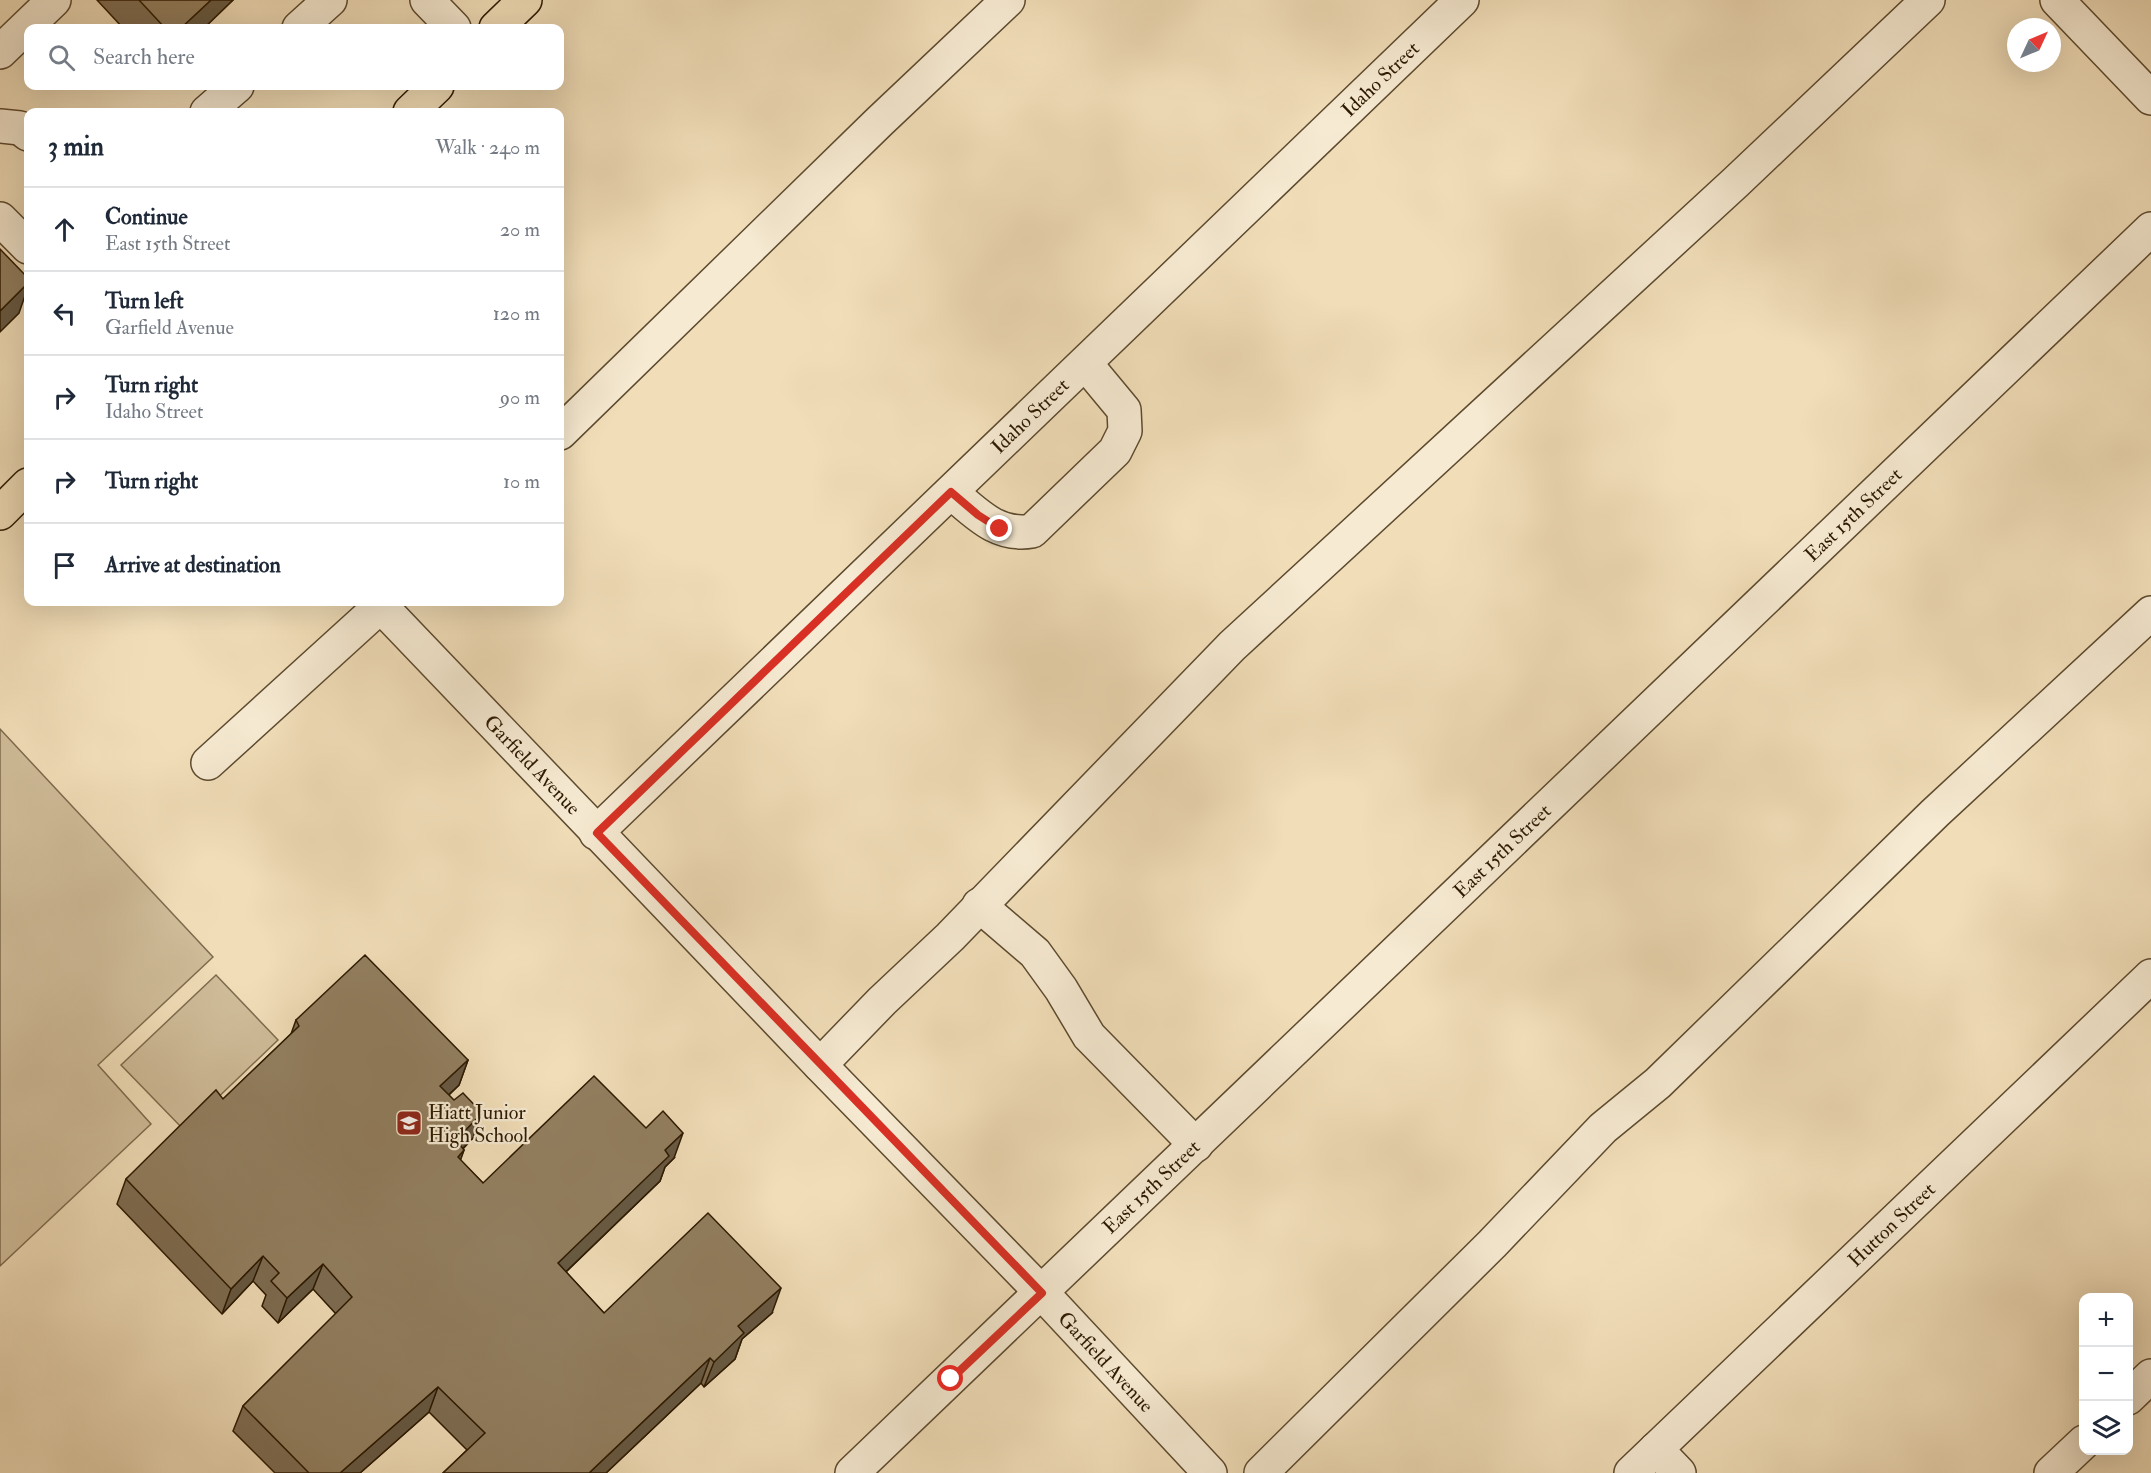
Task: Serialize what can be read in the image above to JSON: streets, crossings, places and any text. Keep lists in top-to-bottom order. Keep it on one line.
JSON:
{"streets":{"street":["Idaho Street","East 15th Street","Garfield Avenue","Hutton Street"]},"crossings":[["Idaho Street","Garfield Avenue"],["East 15th Street","Garfield Avenue"]],"places":{"school or university":["Hiatt Junior High School"]},"north":"top right","page":{"search":"Search here","heading":["3 min","Walk · 240 m"],"list":[["Continue","East 15th Street","20 m"],["Turn left","Garfield Avenue","120 m"],["Turn right","Idaho Street","90 m"],["Turn right","10 m"],"Arrive at destination"],"map_buttons":["+","−"]}}
